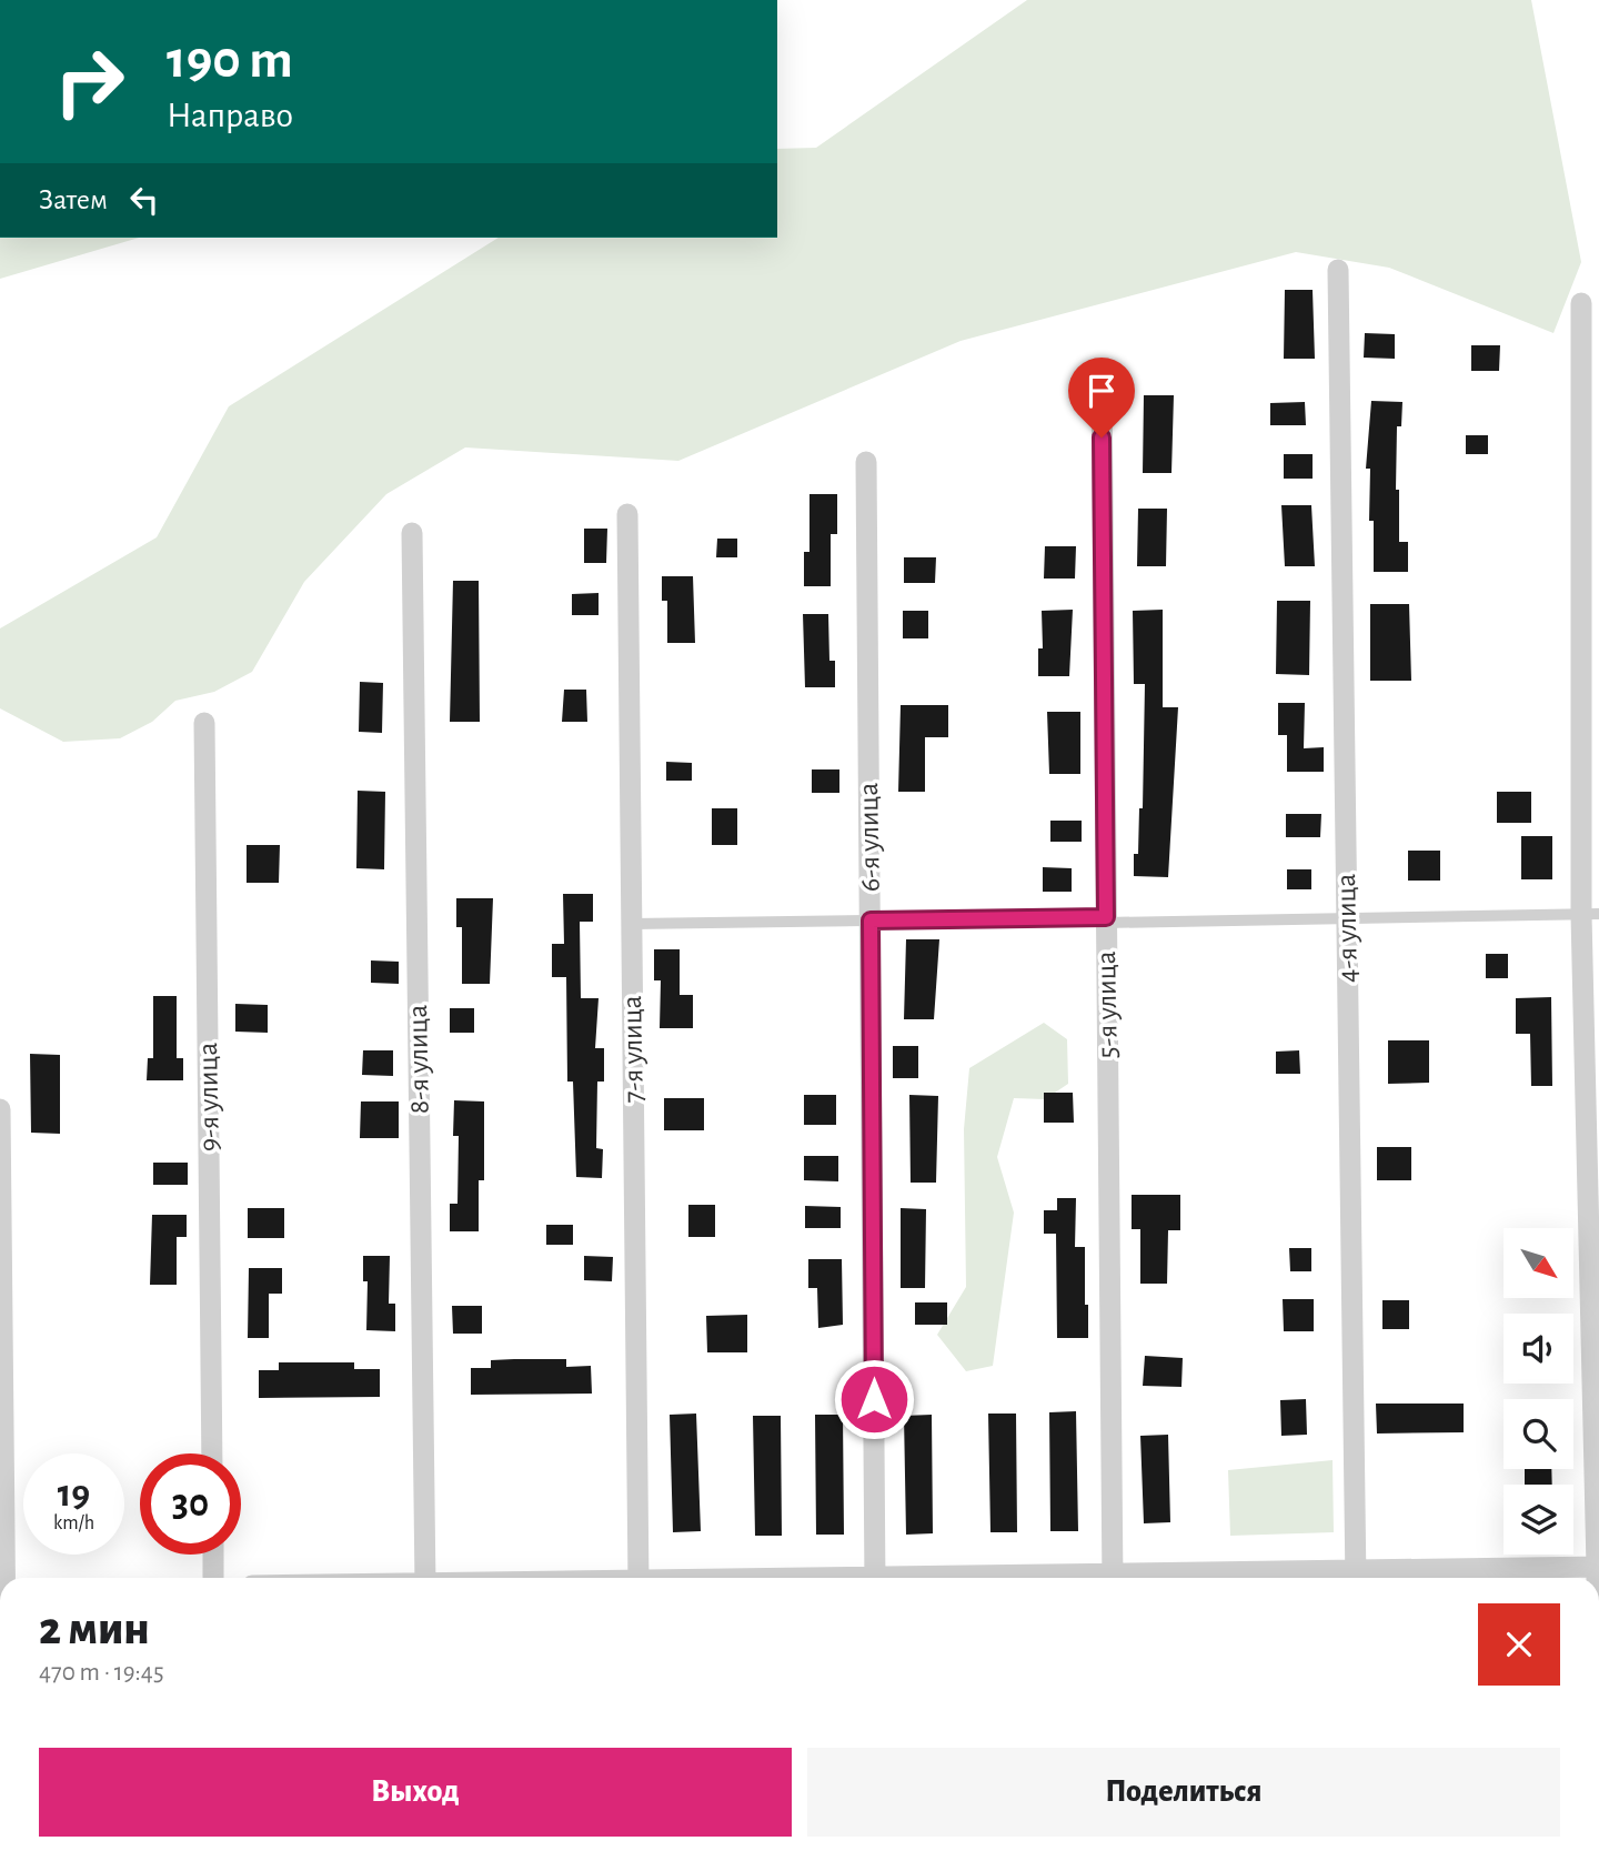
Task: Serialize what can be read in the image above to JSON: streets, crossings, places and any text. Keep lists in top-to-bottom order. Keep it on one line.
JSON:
{"streets":{"street":["6-я улица","4-я улица","5-я улица","7-я улица","8-я улица","9-я улица"]},"north":"bottom right","page":{"turn":["190 m","Направо"],"then":"Затем","speed":"19 km/h","limit":"30","heading":["2 мин","470 m · 19:45"],"buttons":["Выход","Поделиться"]}}
